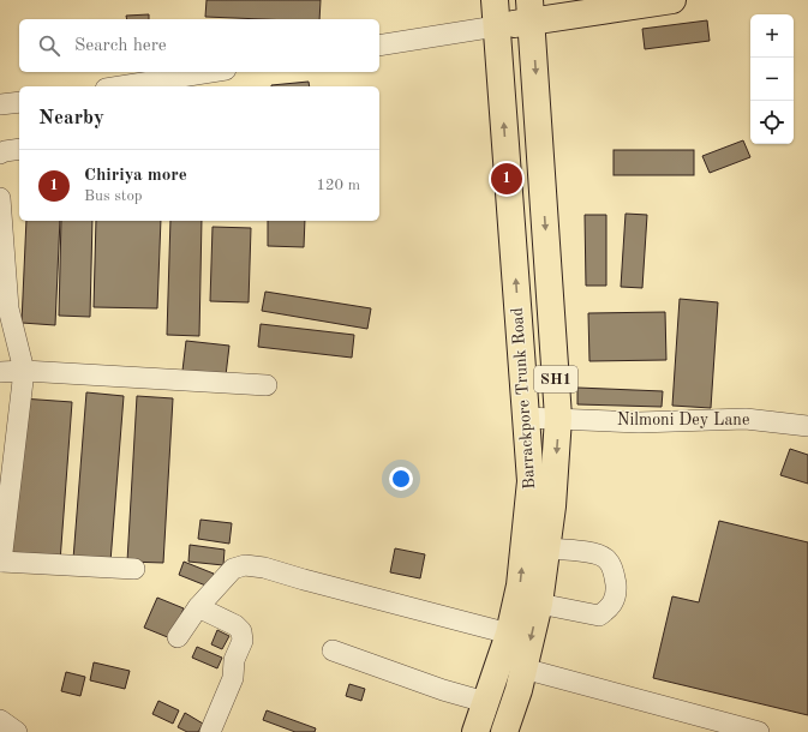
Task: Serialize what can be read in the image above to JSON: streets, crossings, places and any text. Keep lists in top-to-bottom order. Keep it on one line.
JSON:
{"streets":{"main road":["SH1","Barrackpore Trunk Road"],"street":["Nilmoni Dey Lane"]},"crossings":[["Barrackpore Trunk Road","Nilmoni Dey Lane"]],"page":{"map_buttons":["+","−"],"search":"Search here","heading":"Nearby","list":[{"mark":"1","name":"Chiriya more","note":"Bus stop","value":"120 m"}],"pins":"1"}}
